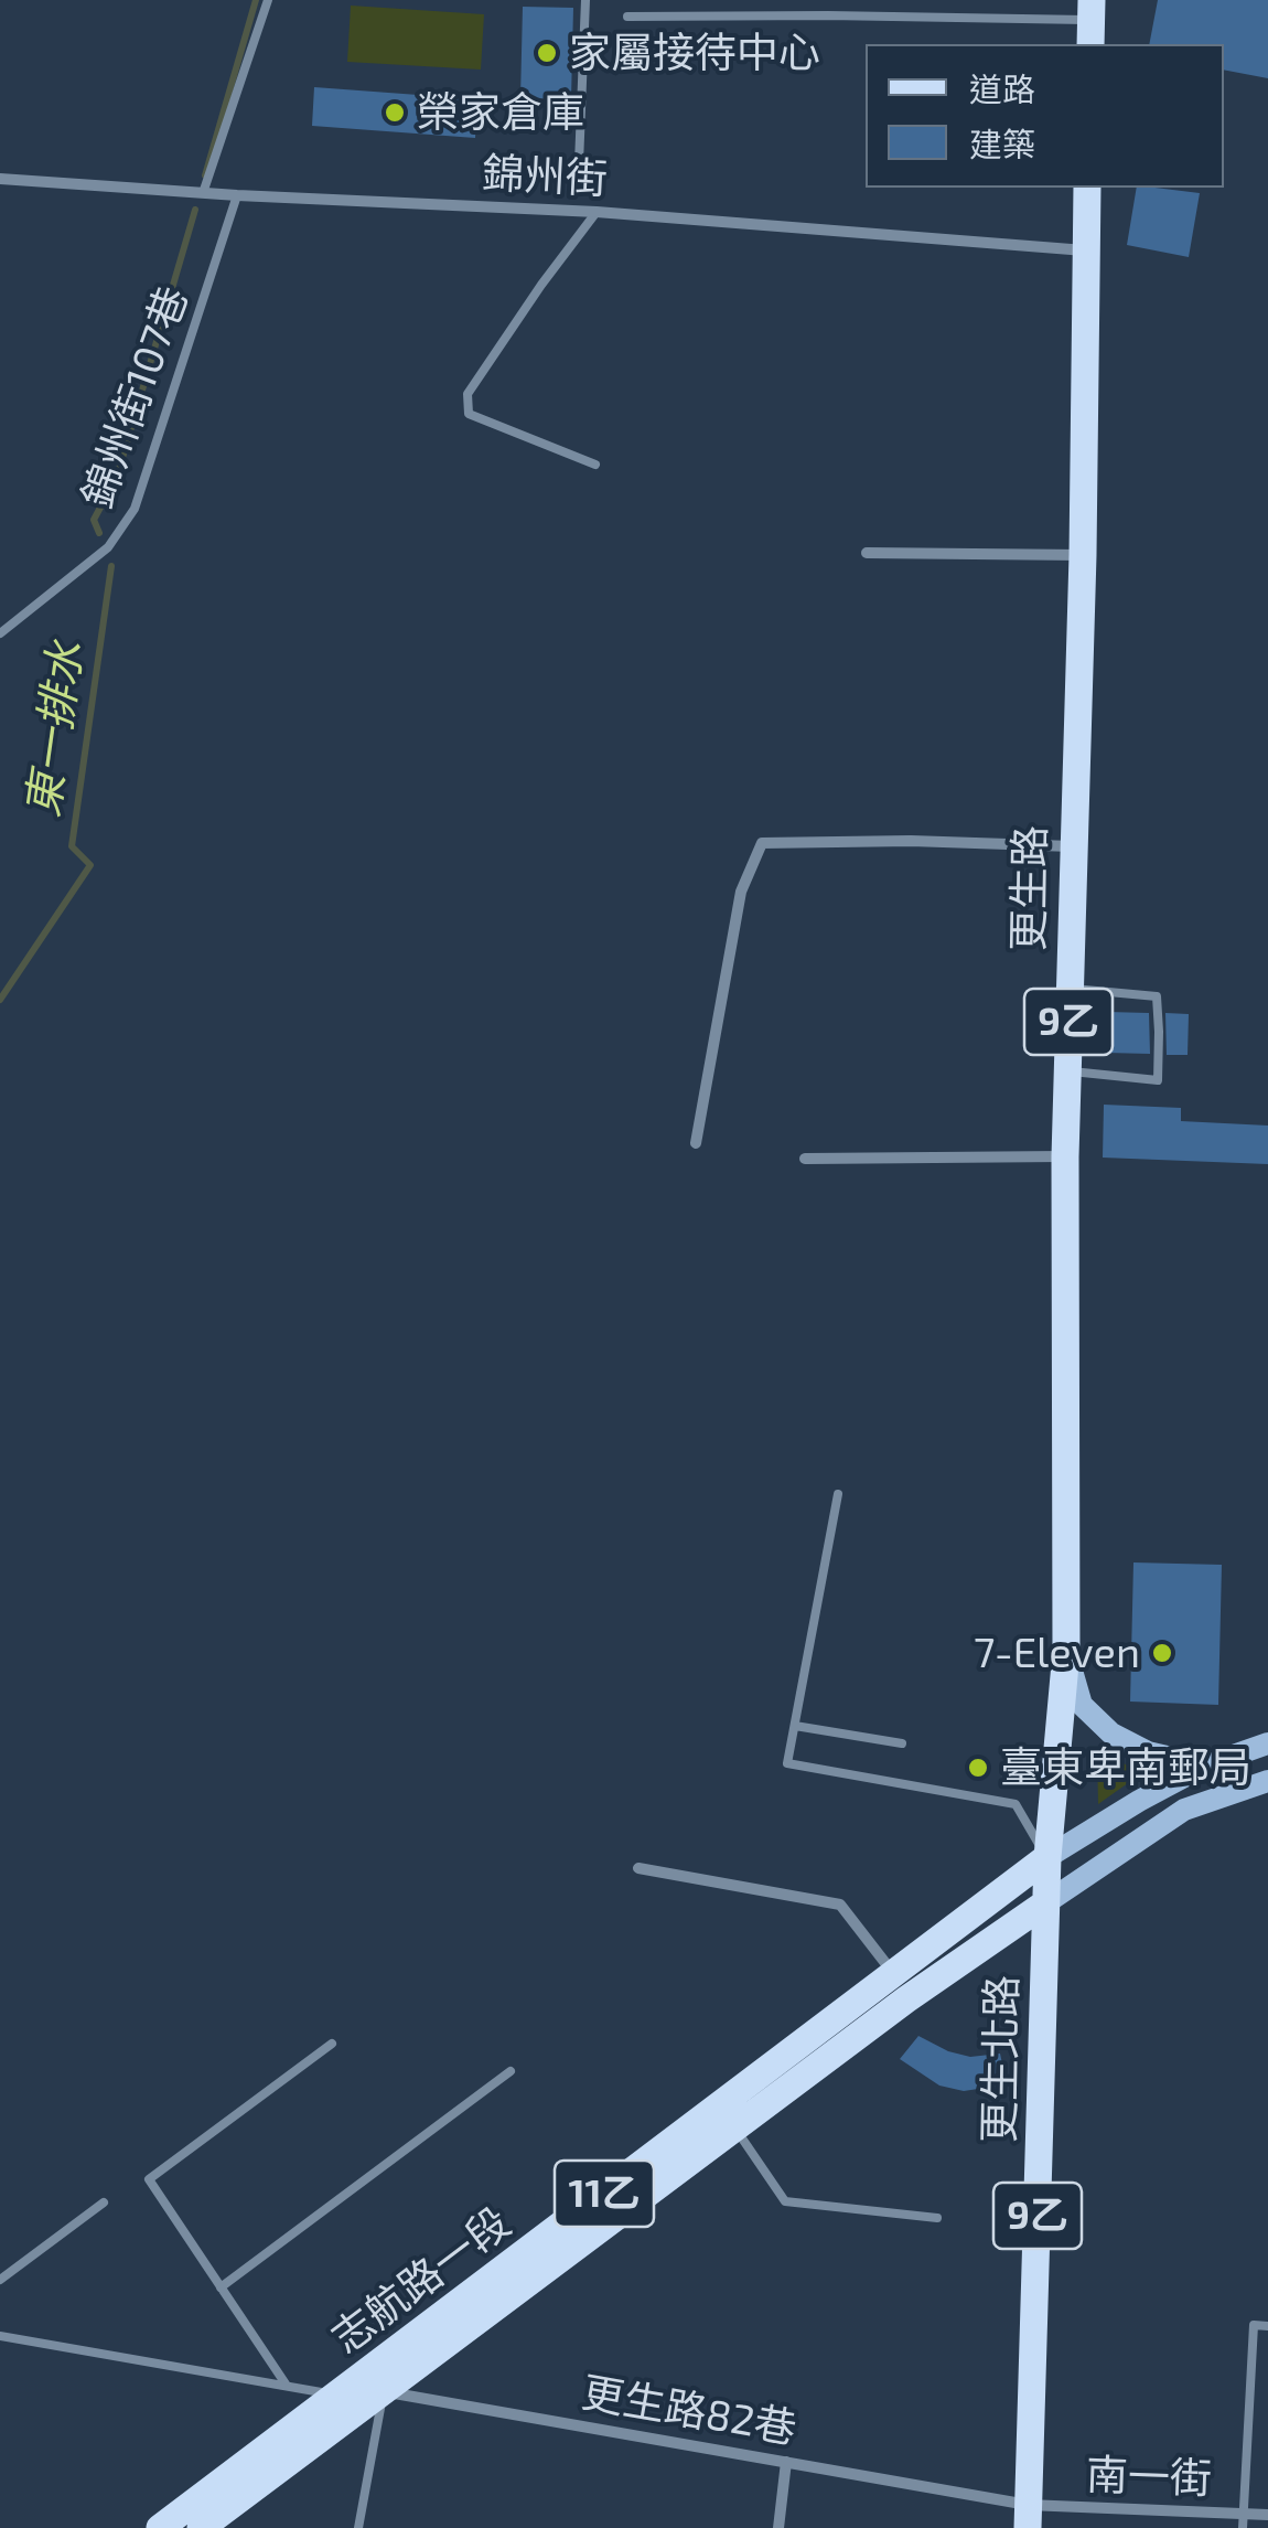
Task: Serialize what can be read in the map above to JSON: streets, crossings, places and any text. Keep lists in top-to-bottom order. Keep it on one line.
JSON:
{"streets":{"main road":["更生路","9乙","更生北路","11乙","志航路一段"],"street":["錦州街","更生路82巷","南一街"],"lane":["錦州街107巷"]},"crossings":[["錦州街","錦州街107巷"],["錦州街","更生路"],["更生路","更生北路"],["更生路","志航路一段"],["更生北路","志航路一段"],["更生北路","更生路82巷"],["更生北路","南一街"],["志航路一段","更生路82巷"],["更生路82巷","南一街"]],"water":["東一排水"],"places":["家屬接待中心","榮家倉庫","7-Eleven","臺東卑南郵局"],"legend":["道路","建築"]}
